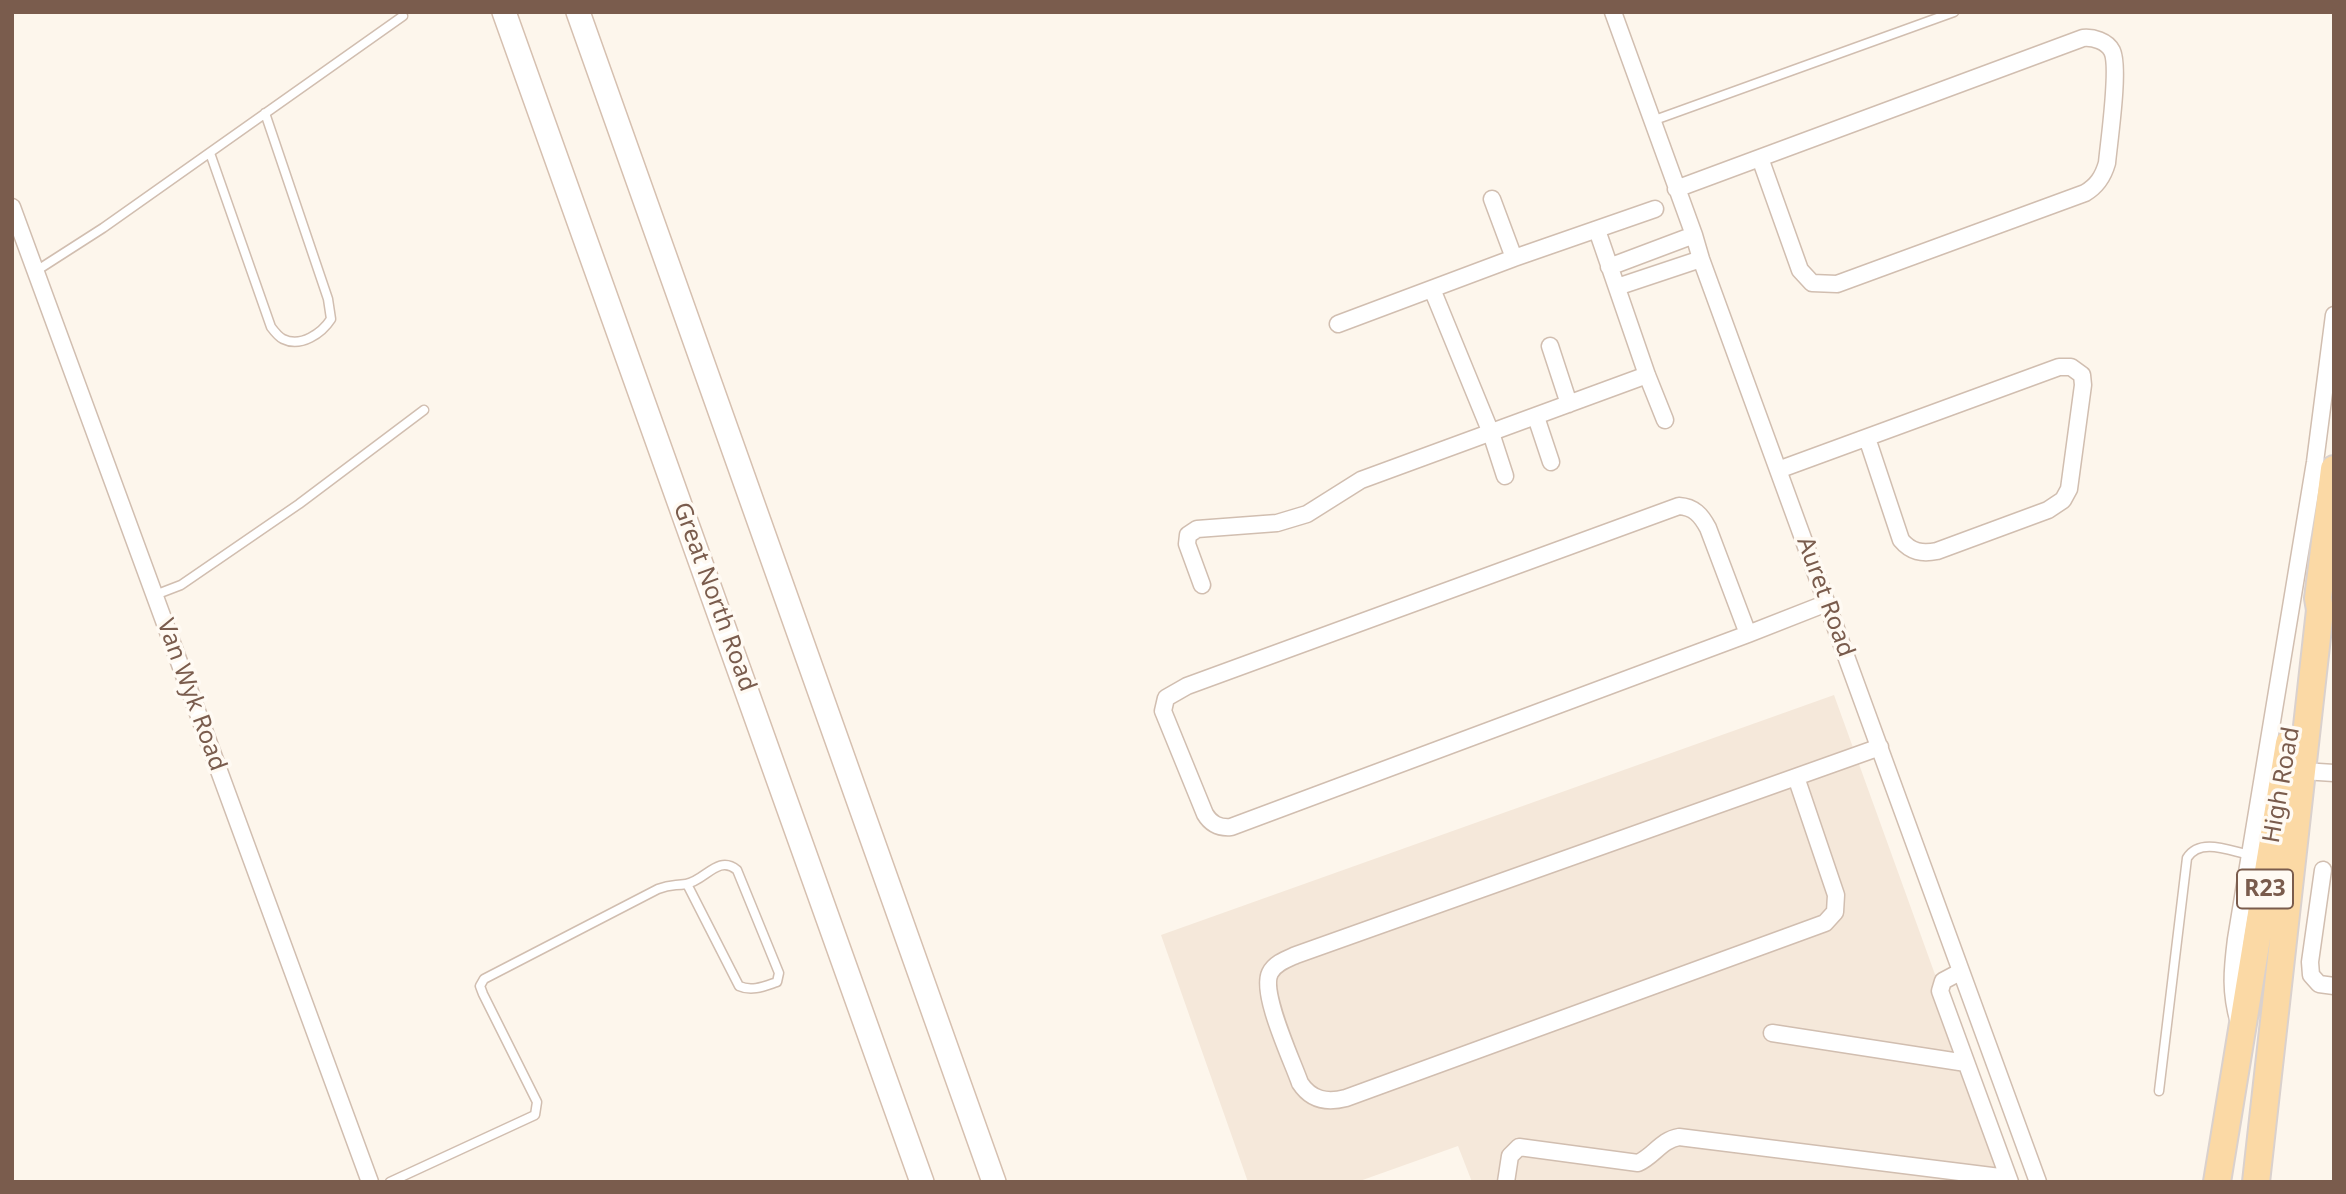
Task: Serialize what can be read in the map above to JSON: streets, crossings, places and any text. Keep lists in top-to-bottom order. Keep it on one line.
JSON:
{"streets":{"main road":["Great North Road","High Road","R23"],"street":["Auret Road","Van Wyk Road"]}}
